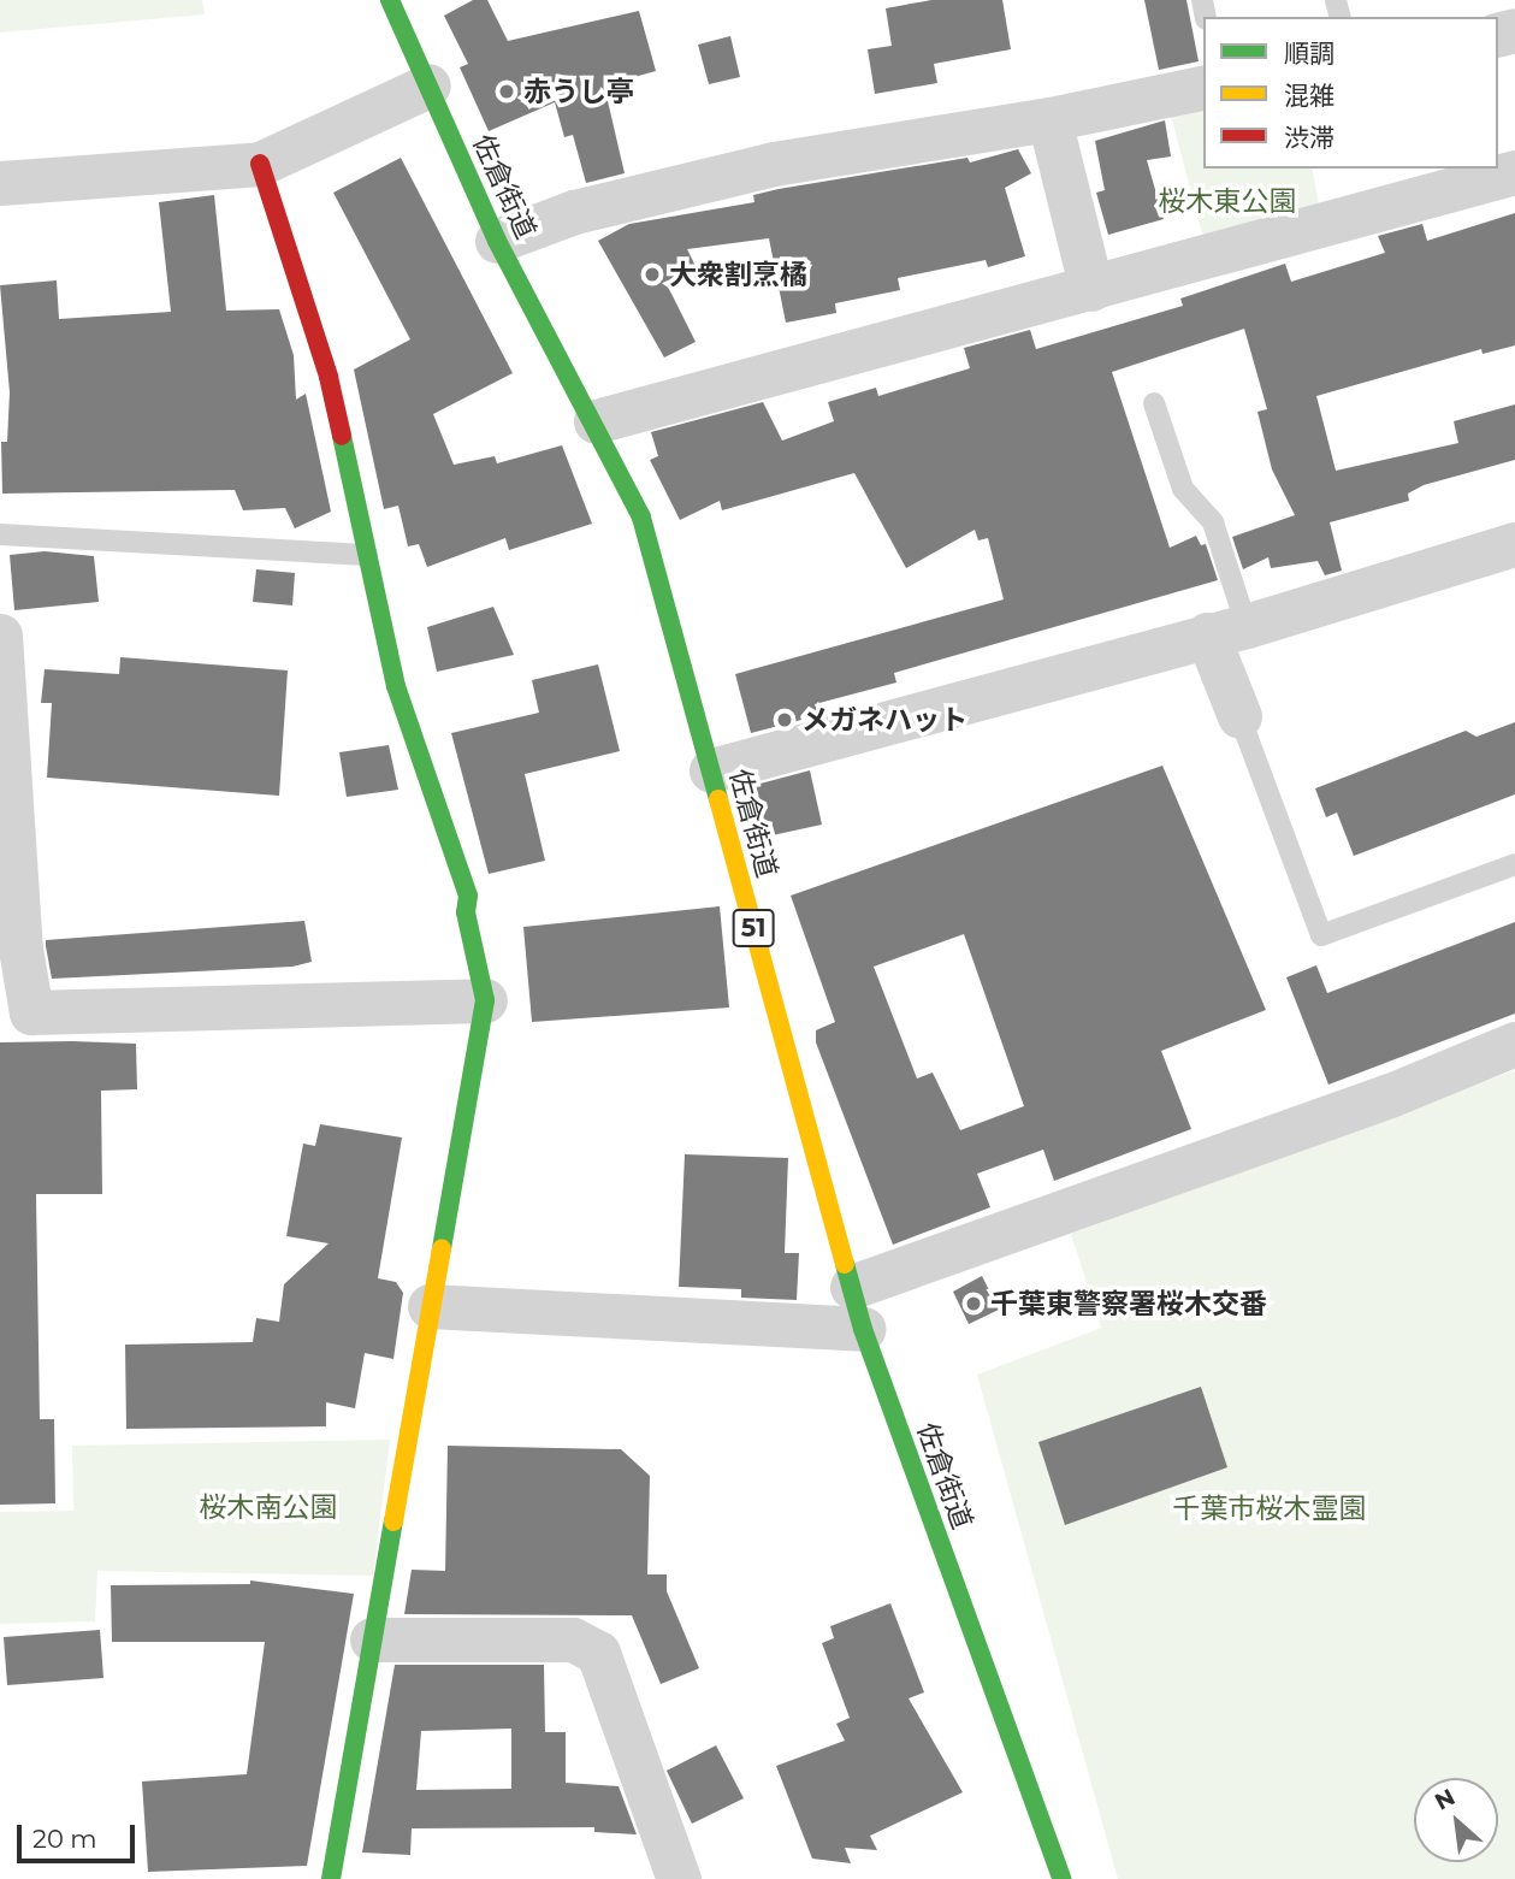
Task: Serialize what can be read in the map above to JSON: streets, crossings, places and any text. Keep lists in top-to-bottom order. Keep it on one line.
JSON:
{"streets":{"main road":["佐倉街道","51"]},"parks":["桜木東公園","桜木南公園","千葉市桜木霊園"],"places":["赤うし亭","大衆割烹橘","メガネハット","千葉東警察署桜木交番"],"legend":["順調","混雑","渋滞"],"scale_bar":"20 m","north":"top left"}
